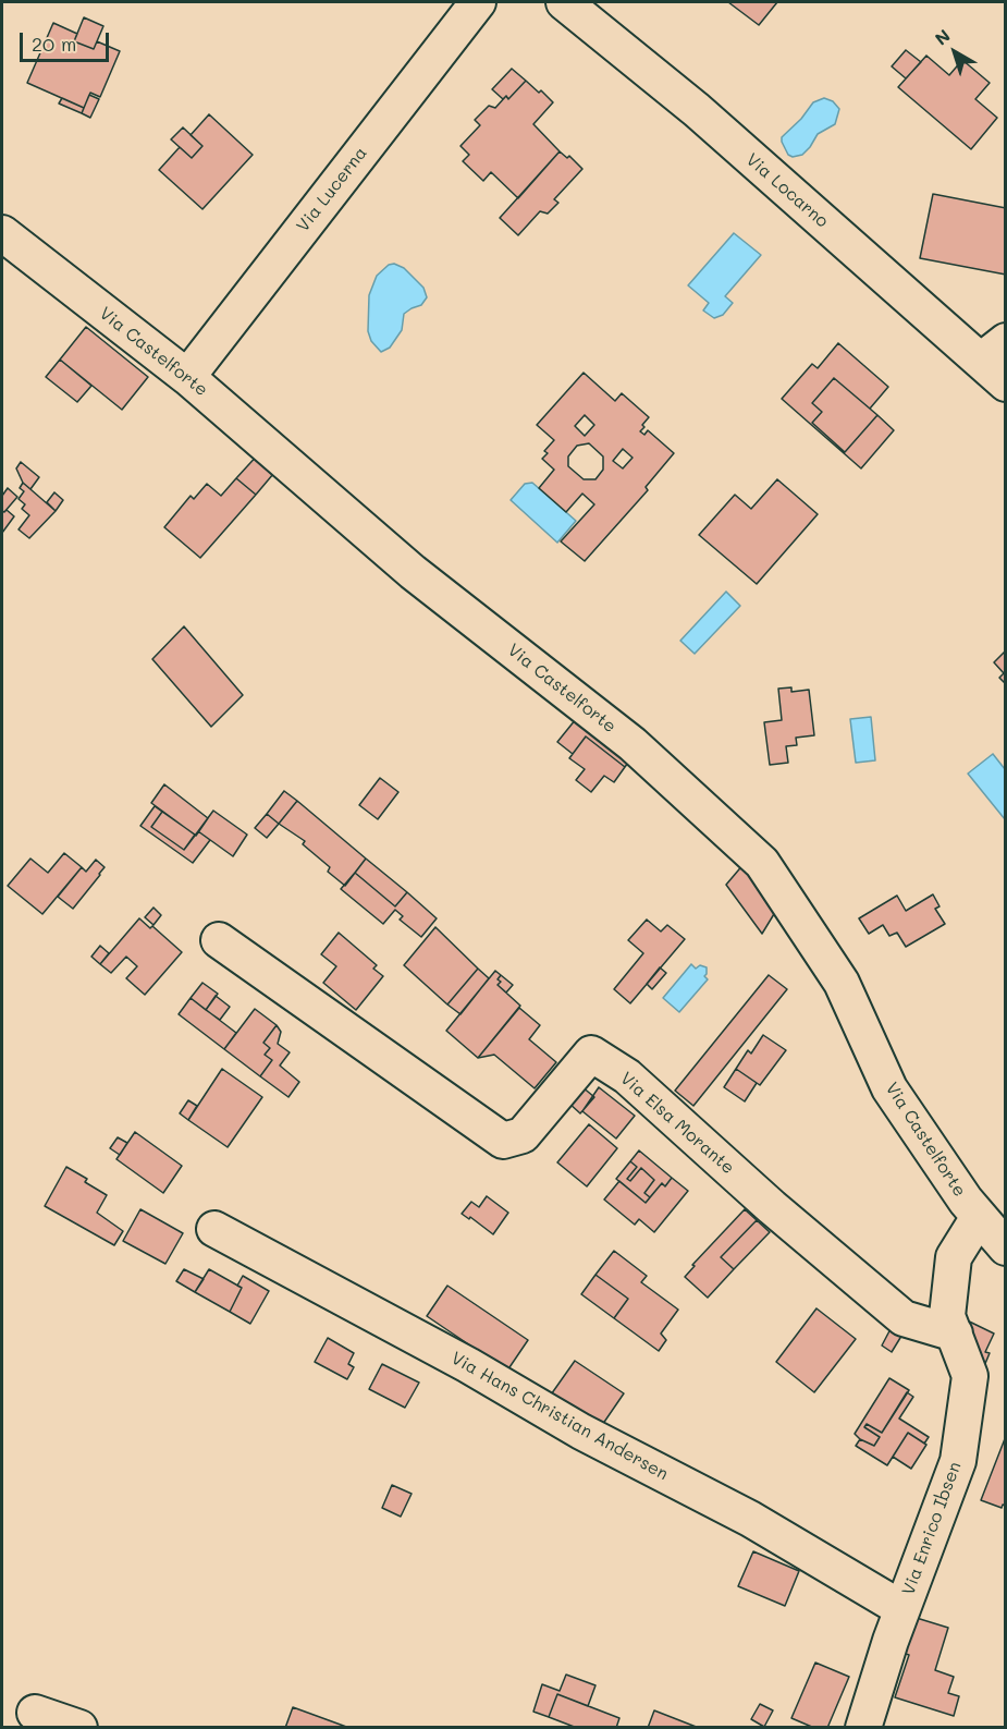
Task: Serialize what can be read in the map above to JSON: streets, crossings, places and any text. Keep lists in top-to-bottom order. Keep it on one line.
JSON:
{"streets":{"street":["Via Lucerna","Via Locarno","Via Castelforte","Via Elsa Morante","Via Hans Christian Andersen","Via Enrico Ibsen"]},"crossings":[["Via Lucerna","Via Castelforte"],["Via Castelforte","Via Enrico Ibsen"],["Via Elsa Morante","Via Enrico Ibsen"],["Via Hans Christian Andersen","Via Enrico Ibsen"]],"scale_bar":"20 m","north":"top left"}
